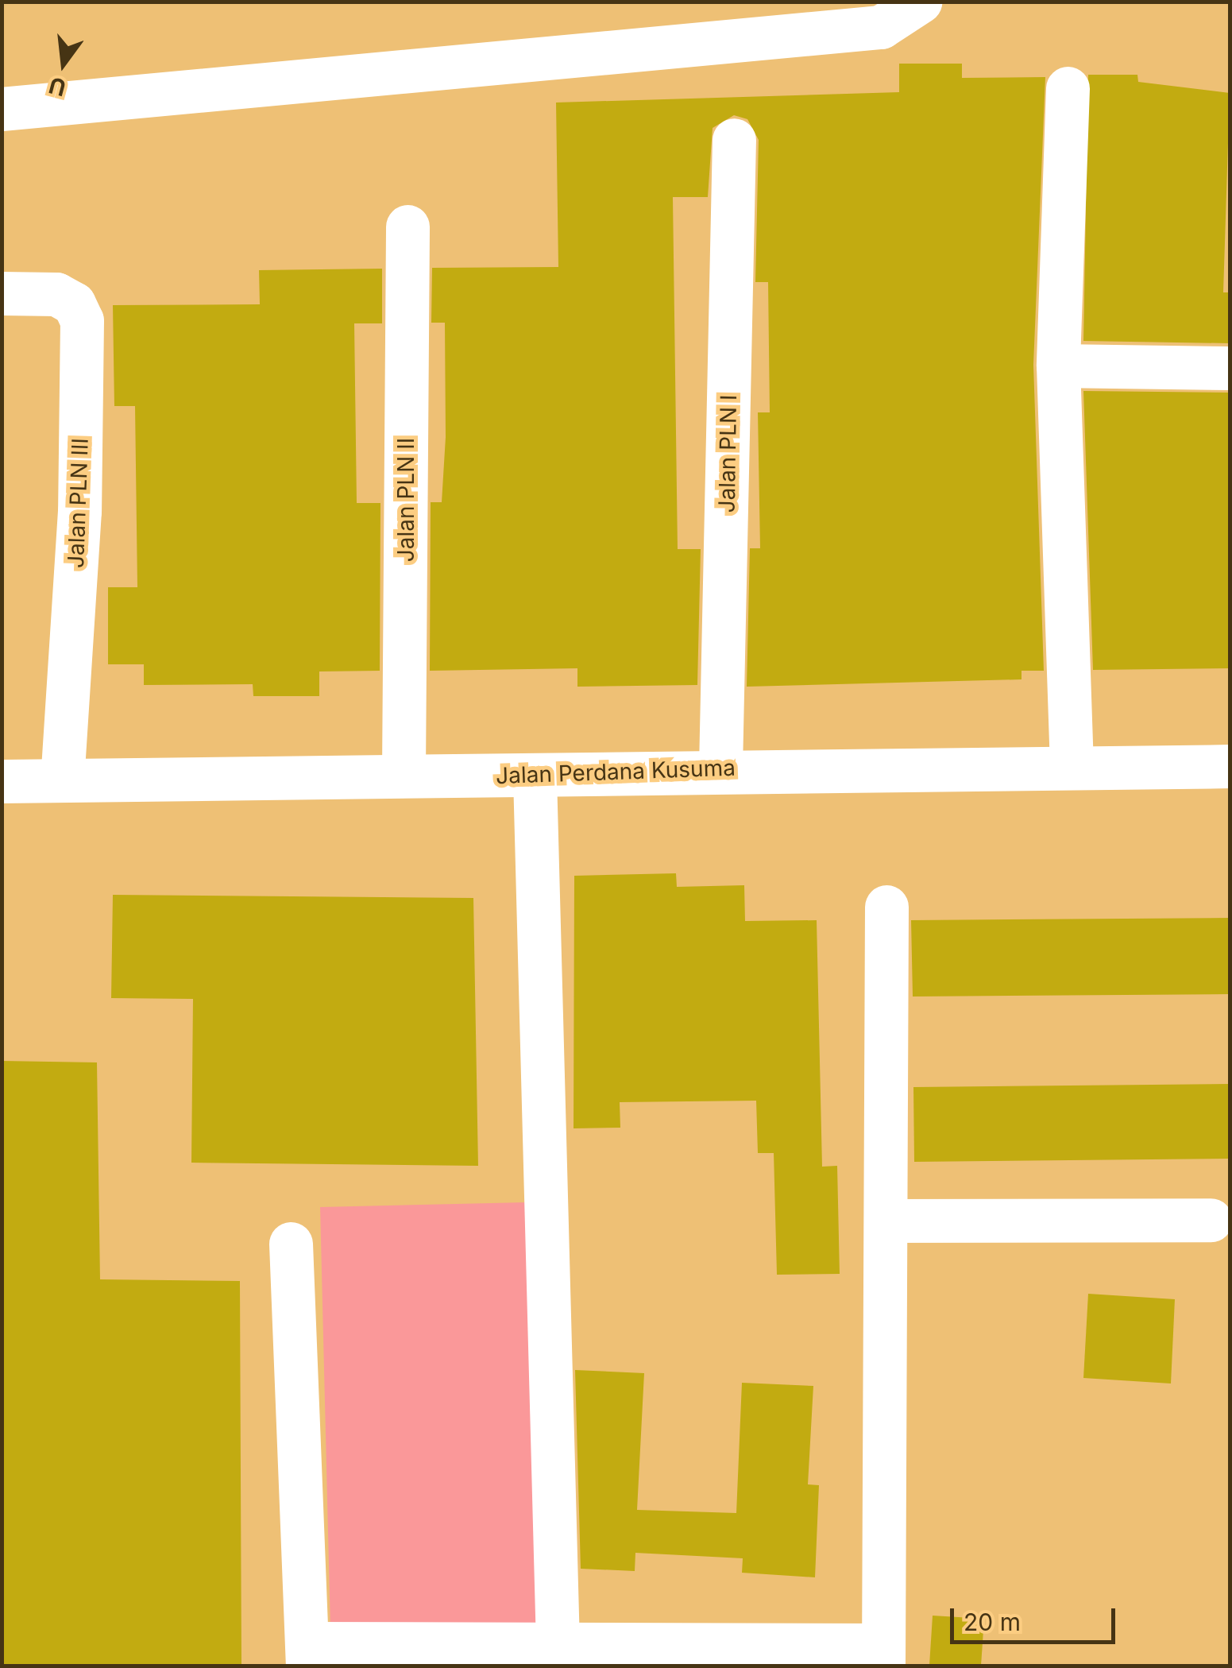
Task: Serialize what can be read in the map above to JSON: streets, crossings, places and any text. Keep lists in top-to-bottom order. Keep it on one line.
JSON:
{"streets":{"street":["Jalan PLN I","Jalan PLN II","Jalan PLN III","Jalan Perdana Kusuma"]},"crossings":[["Jalan PLN I","Jalan Perdana Kusuma"],["Jalan PLN II","Jalan Perdana Kusuma"],["Jalan PLN III","Jalan Perdana Kusuma"]],"scale_bar":"20 m","north":"bottom"}
